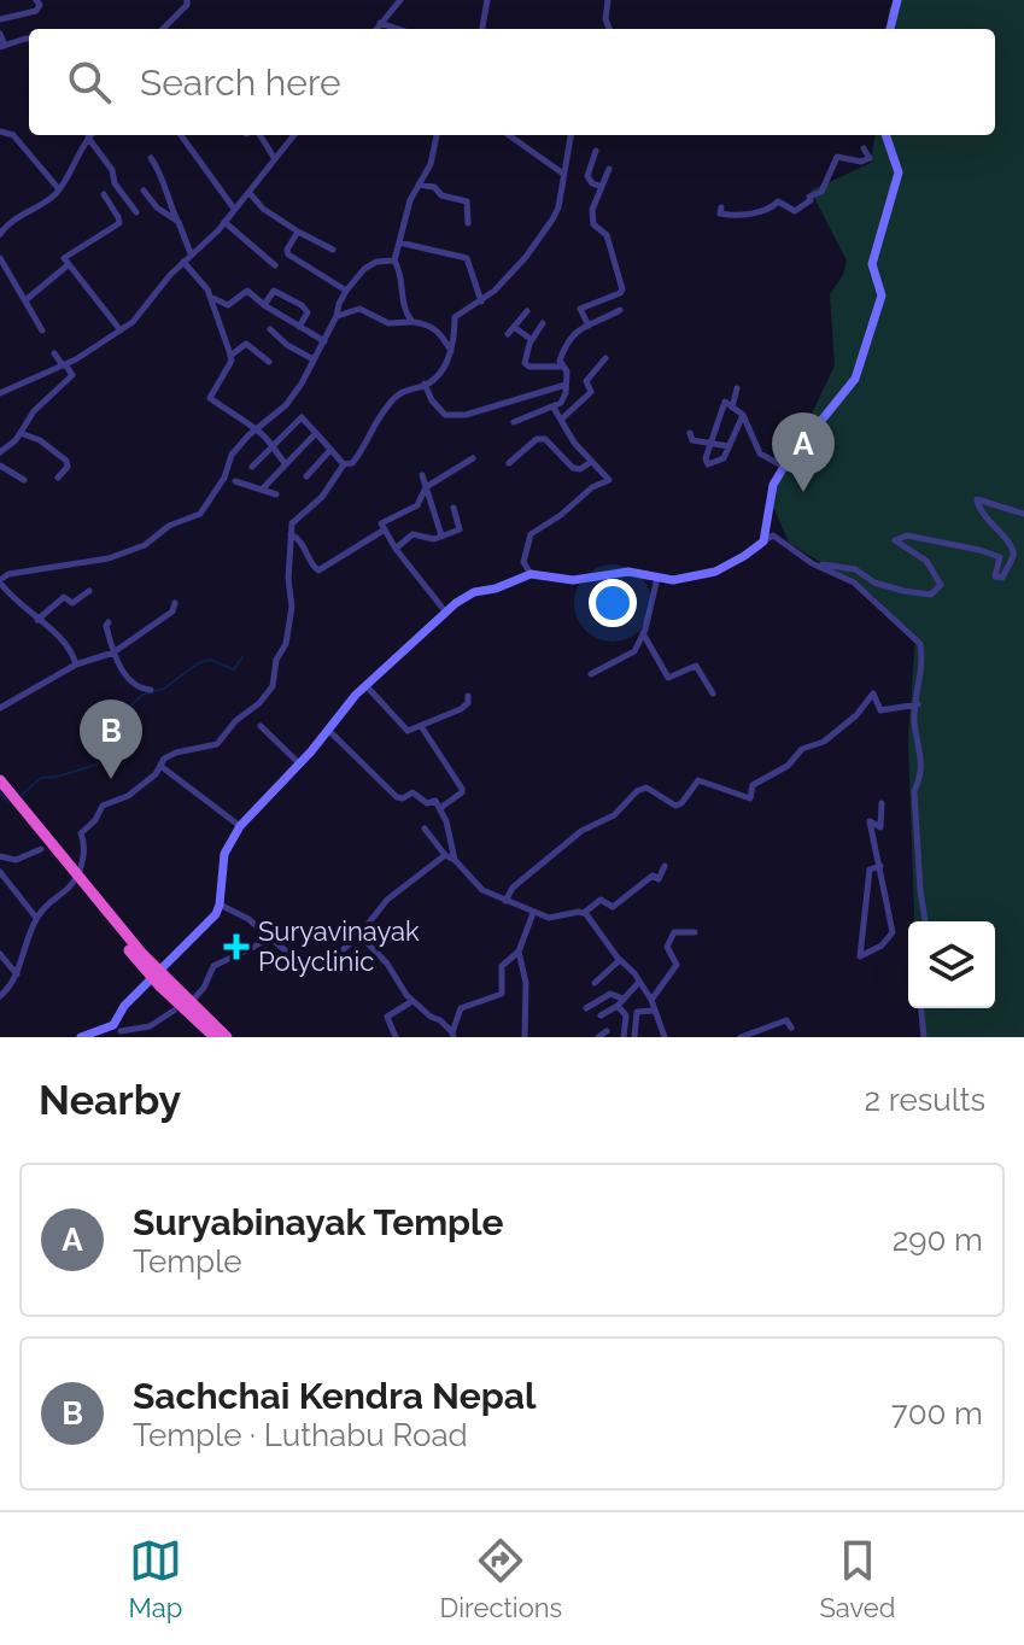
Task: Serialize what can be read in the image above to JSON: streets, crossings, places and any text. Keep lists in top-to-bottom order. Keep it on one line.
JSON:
{"places":{"health":["Suryavinayak Polyclinic"]},"page":{"search":"Search here","pins":["A","B"],"heading":["Nearby","2 results"],"list":[{"mark":"A","name":"Suryabinayak Temple","note":"Temple","value":"290 m"},{"mark":"B","name":"Sachchai Kendra Nepal","note":"Temple · Luthabu Road","value":"700 m"}],"nav":["Map","Directions","Saved"]}}
